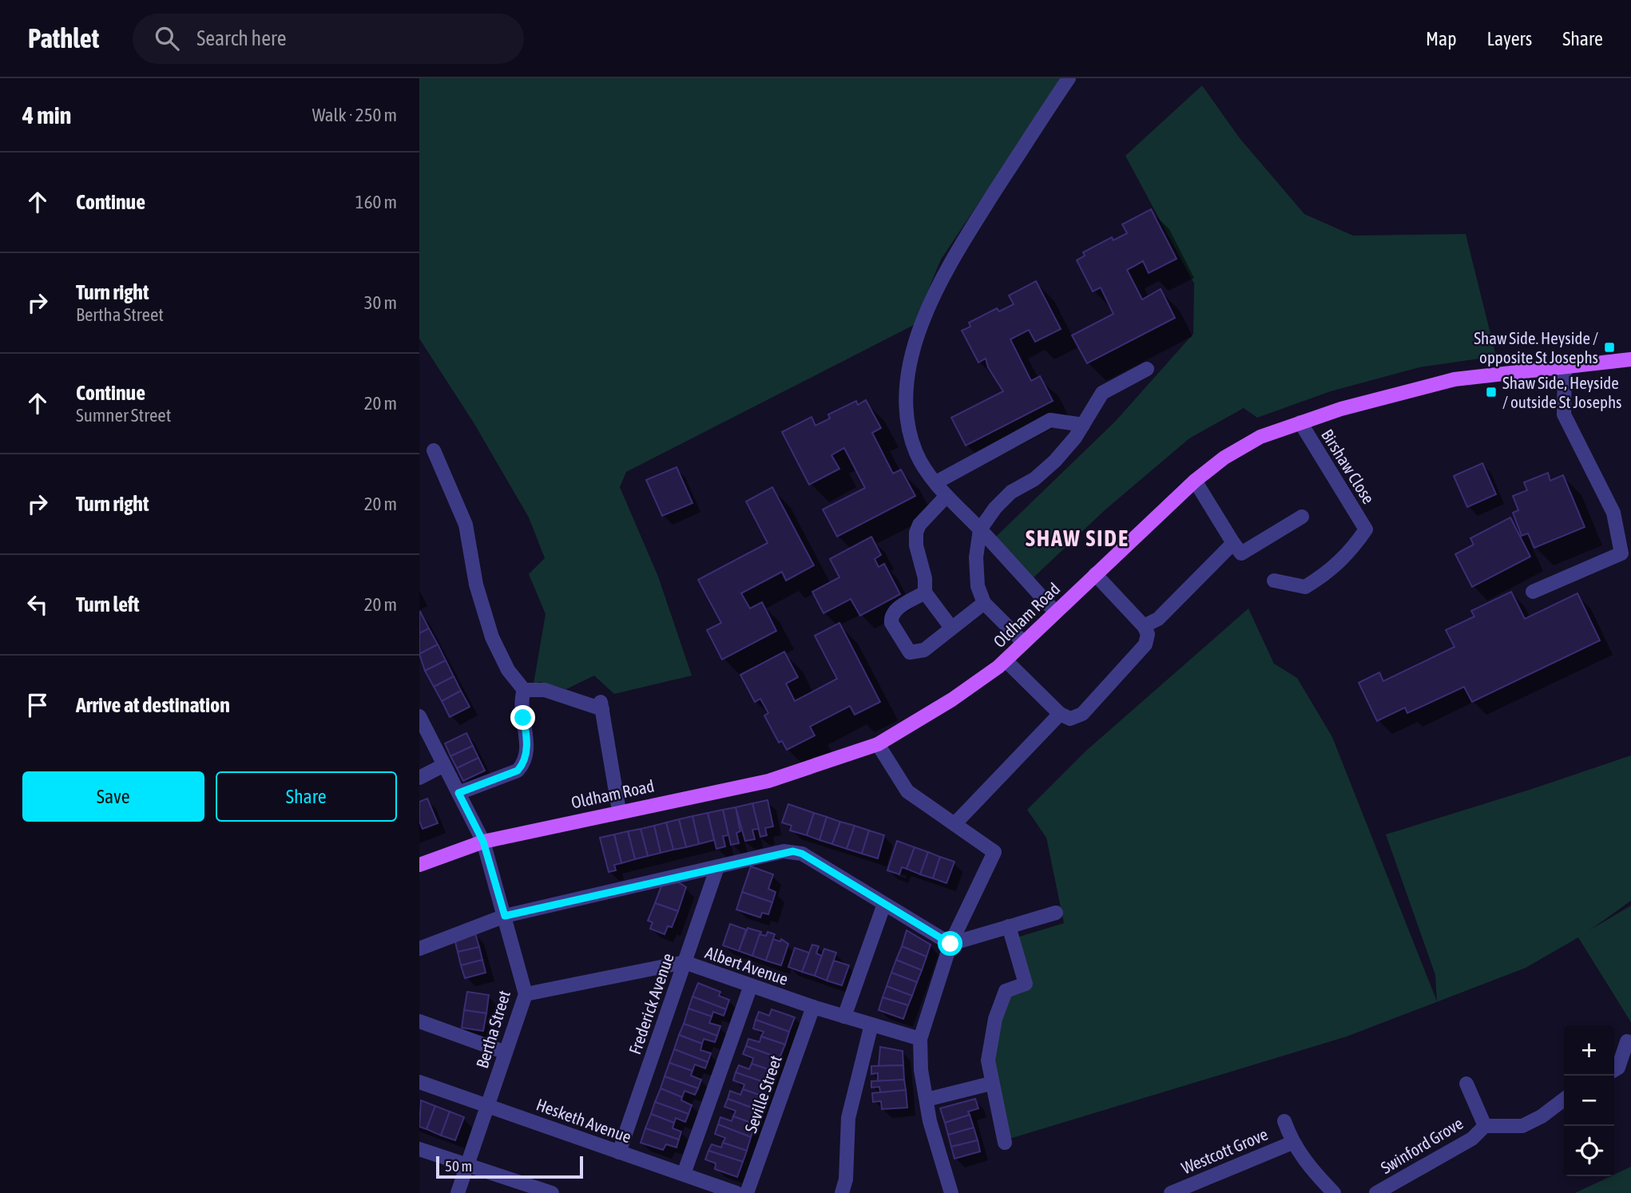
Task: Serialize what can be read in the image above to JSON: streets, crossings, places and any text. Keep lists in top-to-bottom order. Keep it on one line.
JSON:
{"streets":{"main road":["Oldham Road"],"street":["Birshaw Close","Albert Avenue","Frederick Avenue","Bertha Street","Seville Street","Hesketh Avenue","Swinford Grove","Westcott Grove"]},"crossings":[["Birshaw Close","Oldham Road"],["Oldham Road","Bertha Street"],["Albert Avenue","Frederick Avenue"],["Albert Avenue","Bertha Street"],["Albert Avenue","Seville Street"],["Frederick Avenue","Hesketh Avenue"],["Bertha Street","Hesketh Avenue"]],"districts":["SHAW SIDE"],"places":{"transit":["Shaw Side. Heyside / opposite St Josephs","Shaw Side, Heyside / outside St Josephs"]},"scale_bar":"50 m","page":{"header":"Pathlet","search":"Search here","nav":["Map","Layers","Share"],"heading":["4 min","Walk · 250 m"],"list":[["Continue","160 m"],["Turn right","Bertha Street","30 m"],["Continue","Sumner Street","20 m"],["Turn right","20 m"],["Turn left","20 m"],"Arrive at destination"],"buttons":["Save","Share"],"map_buttons":["+","−"],"scale":"50 m"}}
